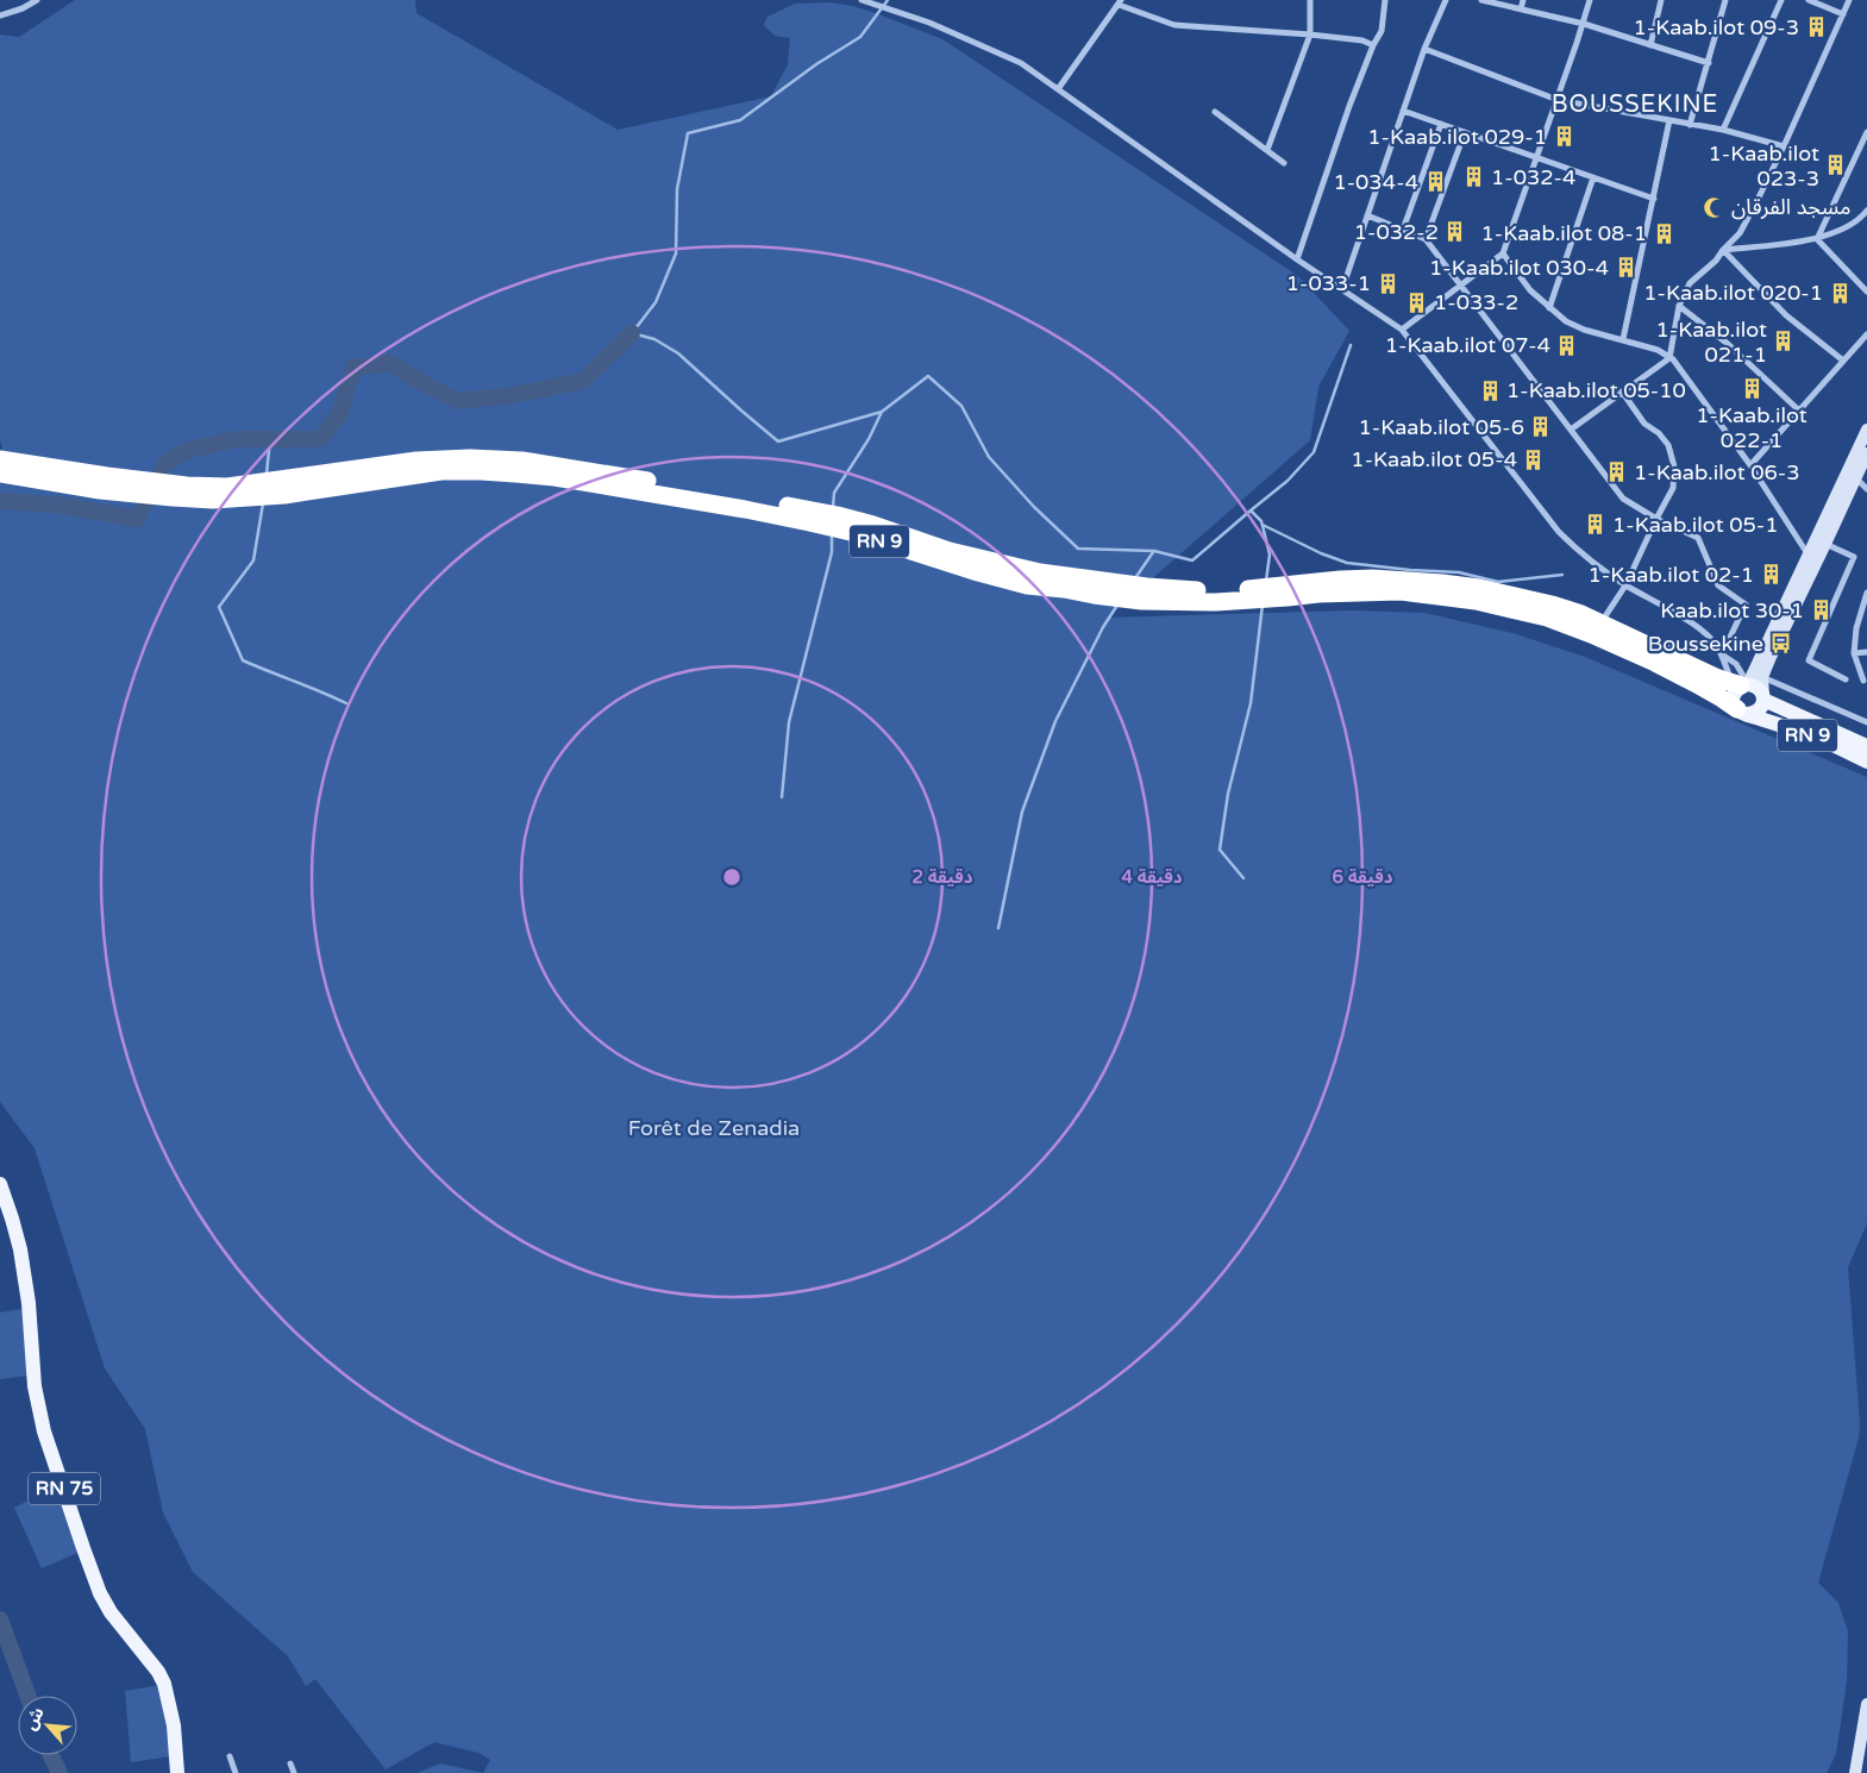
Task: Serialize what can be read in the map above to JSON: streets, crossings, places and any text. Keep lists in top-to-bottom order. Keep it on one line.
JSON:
{"streets":{"highway":["RN 9"],"main road":["RN 75"]},"districts":["BOUSSEKINE"],"parks":["Forêt de Zenadia"],"places":{"building":["1-Kaab.ilot 09-3","1-Kaab.ilot 029-1","1-Kaab.ilot 023-3","1-032-4","1-034-4","1-032-2","1-Kaab.ilot 08-1","1-Kaab.ilot 030-4","1-033-1","1-Kaab.ilot 020-1","1-033-2","1-Kaab.ilot 021-1","1-Kaab.ilot 07-4","1-Kaab.ilot 022-1","1-Kaab.ilot 05-10","1-Kaab.ilot 05-6","1-Kaab.ilot 05-4","1-Kaab.ilot 06-3","1-Kaab.ilot 05-1","1-Kaab.ilot 02-1","Kaab.ilot 30-1"],"mosque":["مسجد الفرقان"],"bus stop":["Boussekine"]},"north":"top left","rings":["2 دقيقة","4 دقيقة","6 دقيقة"]}
